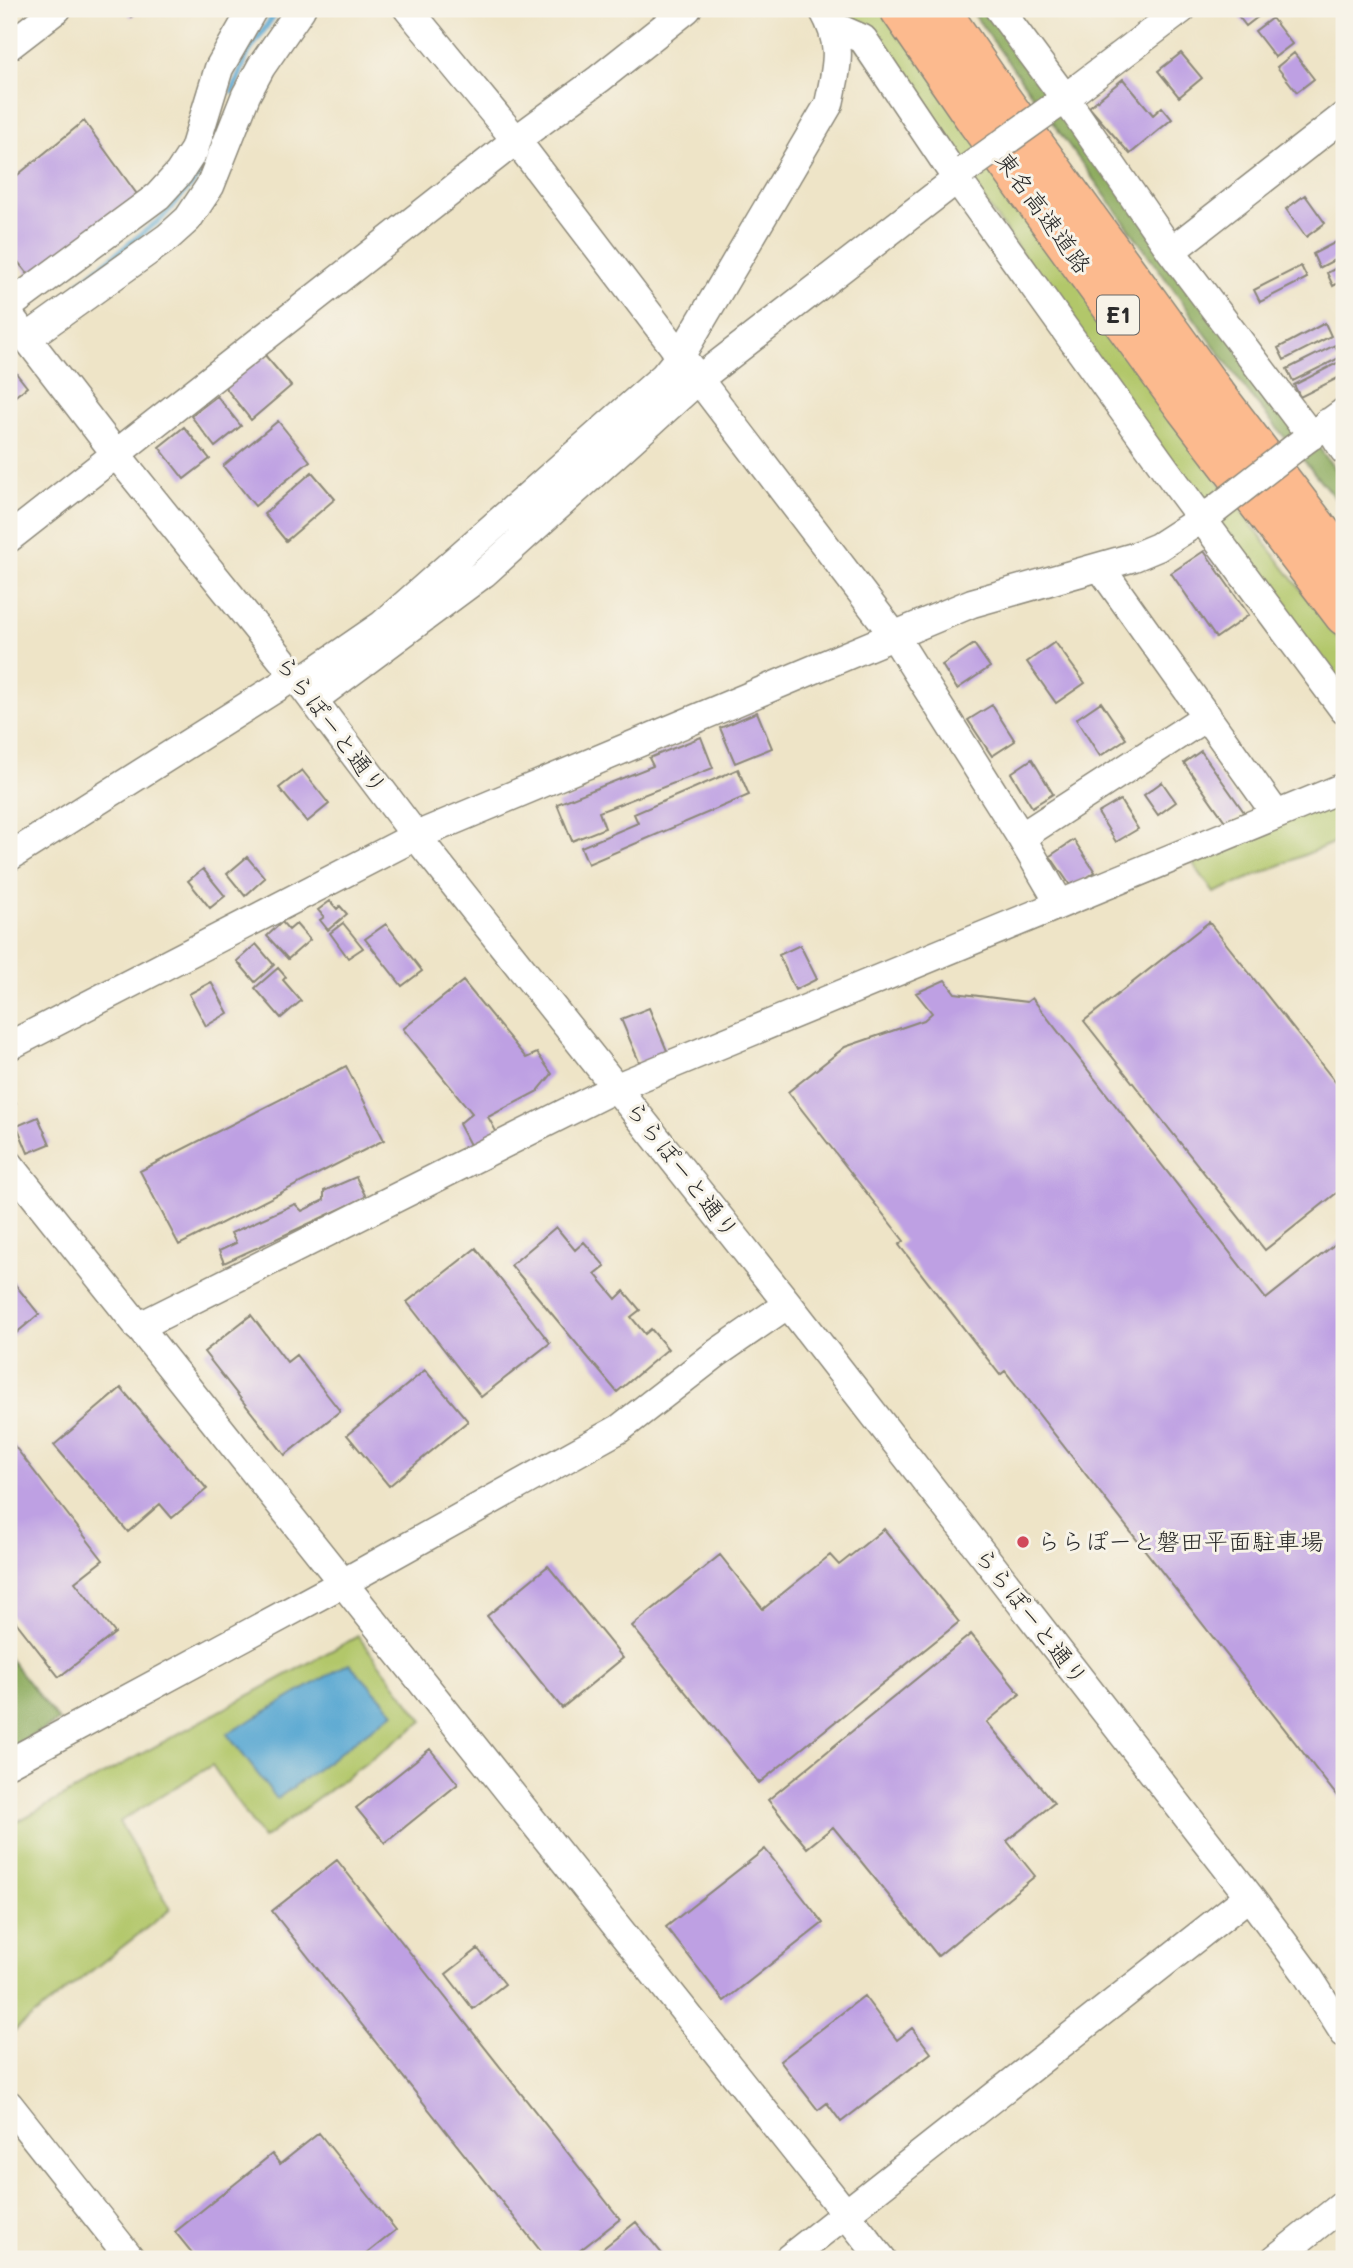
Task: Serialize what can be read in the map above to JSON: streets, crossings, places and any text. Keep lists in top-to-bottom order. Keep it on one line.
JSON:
{"streets":{"highway":["東名高速道路","E1"],"street":["ららぽーと通り"]},"places":["ららぽーと磐田平面駐車場"]}
